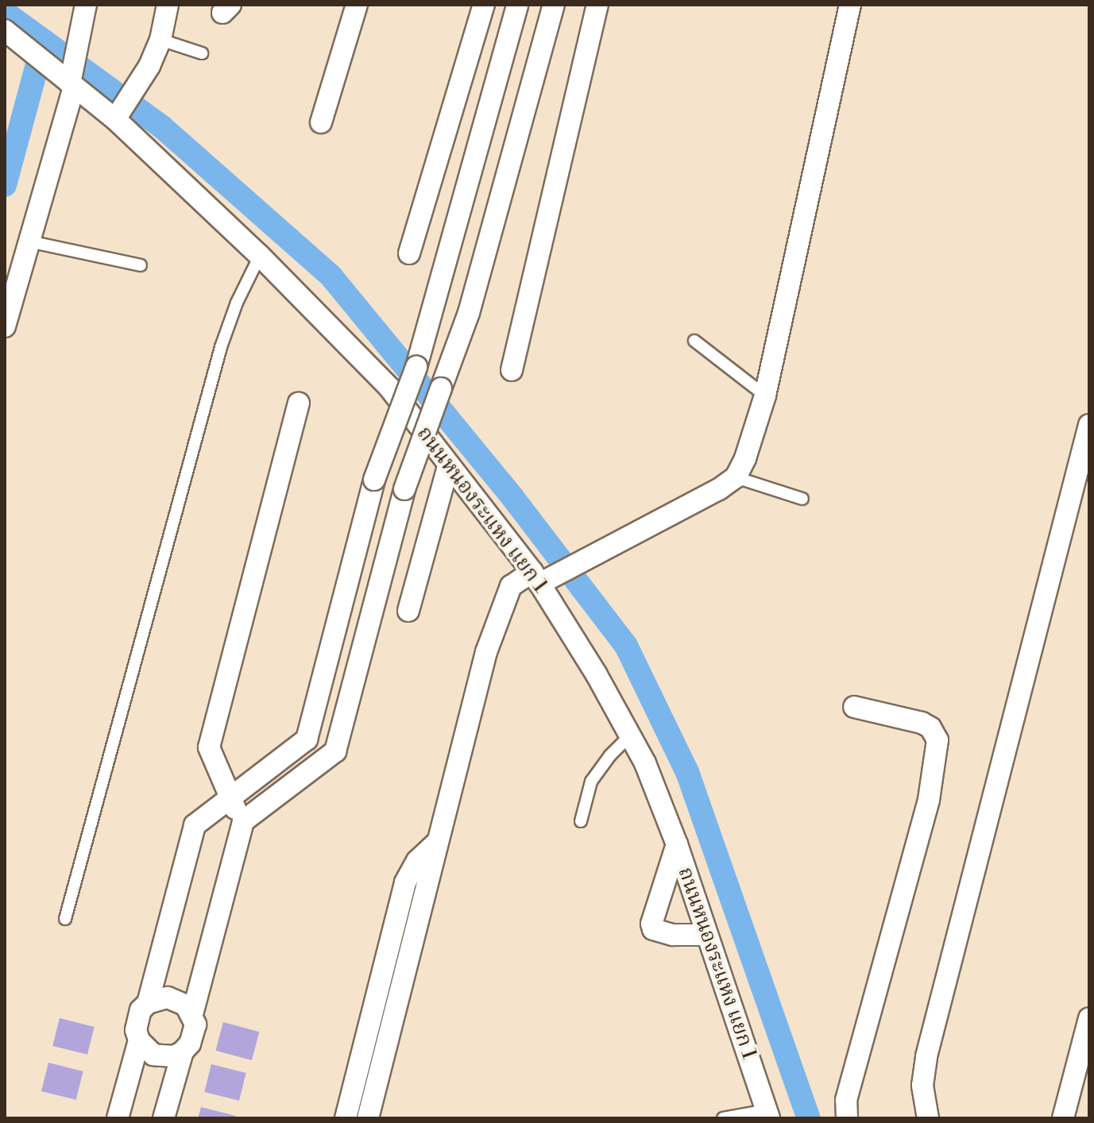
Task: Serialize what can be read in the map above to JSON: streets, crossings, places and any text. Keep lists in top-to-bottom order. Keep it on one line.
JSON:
{"streets":{"street":["ถนนหนองระแหง แยก 1"]}}
